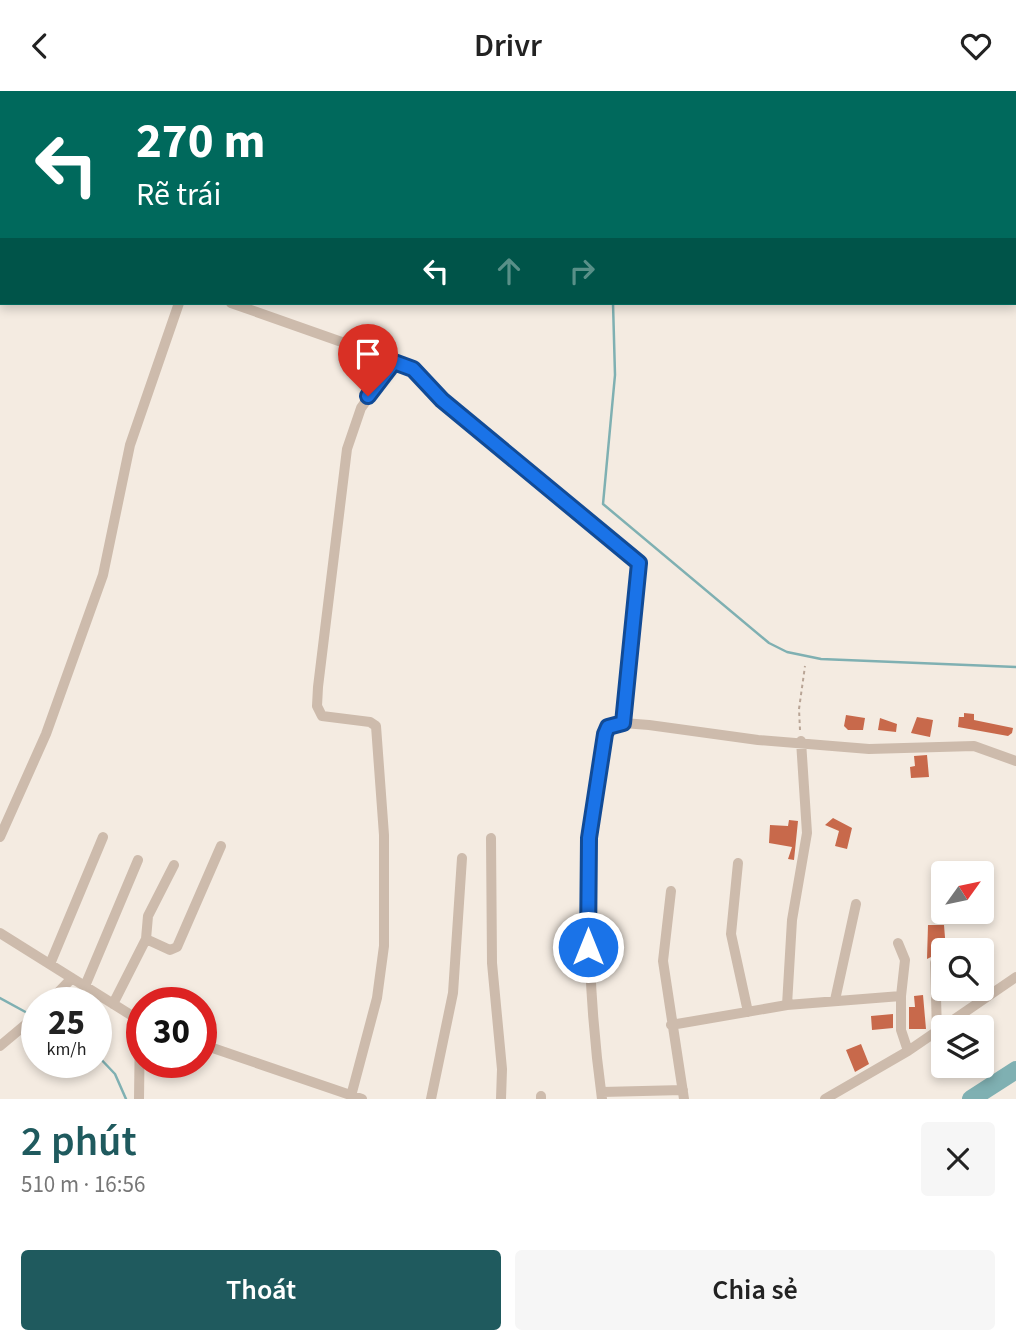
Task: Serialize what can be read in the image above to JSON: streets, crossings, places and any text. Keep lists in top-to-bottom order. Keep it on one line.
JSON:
{"north":"top right","page":{"header":"Drivr","turn":["270 m","Rẽ trái"],"speed":"25 km/h","limit":"30","heading":["2 phút","510 m · 16:56"],"buttons":["Thoát","Chia sẻ"]}}
